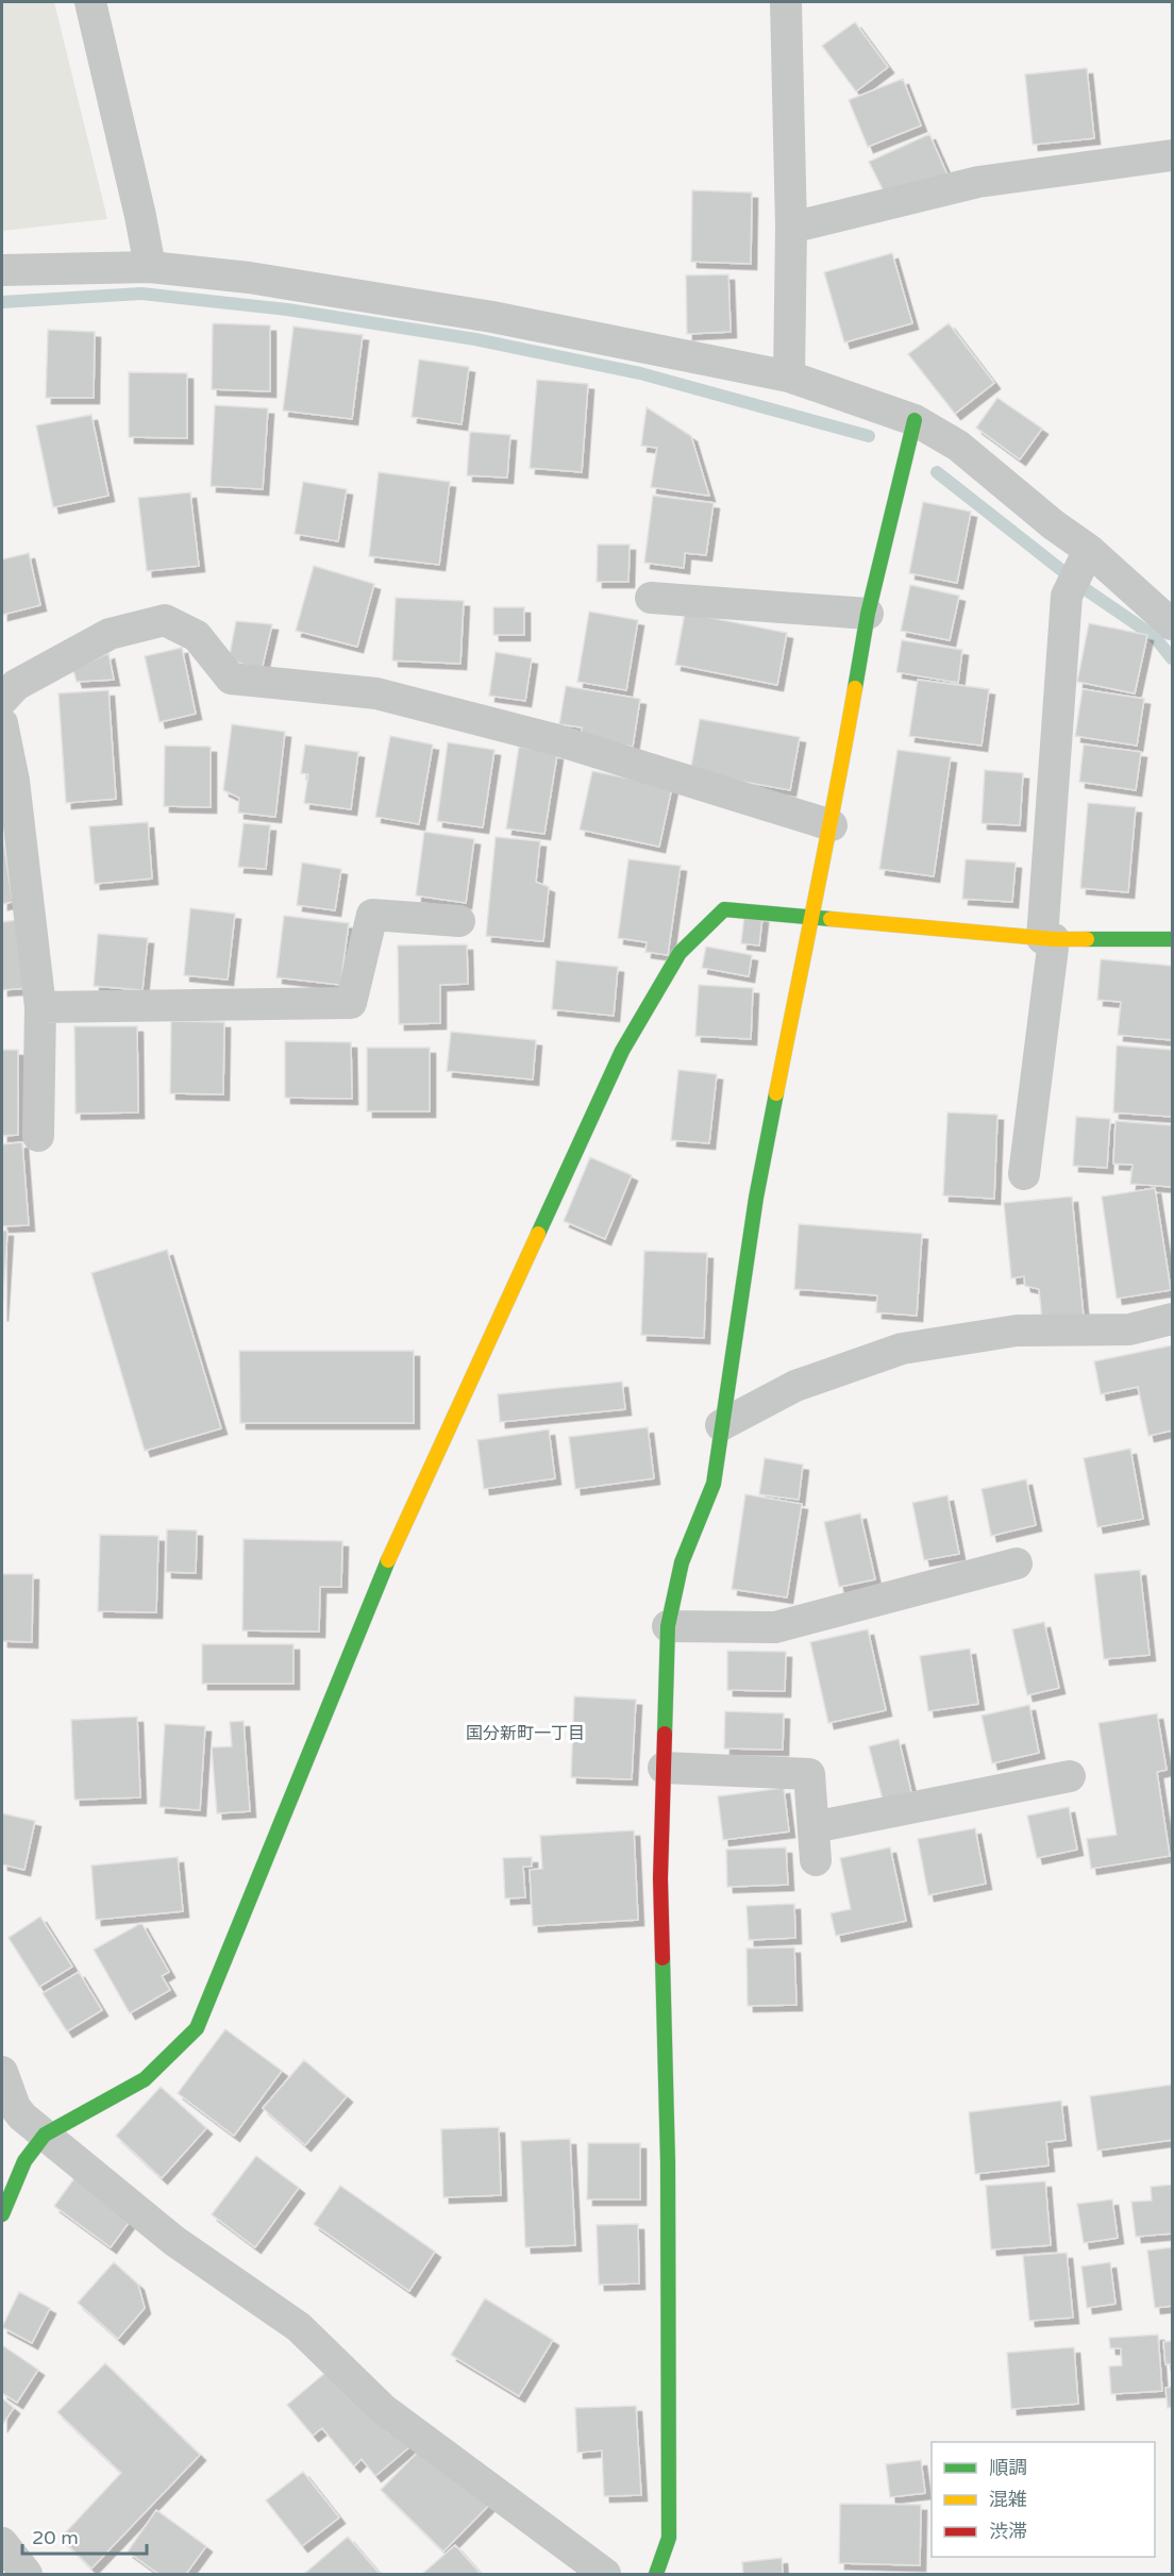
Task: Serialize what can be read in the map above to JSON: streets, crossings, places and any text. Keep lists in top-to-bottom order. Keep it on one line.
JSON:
{"districts":["国分新町一丁目"],"legend":["順調","混雑","渋滞"],"scale_bar":"20 m"}
